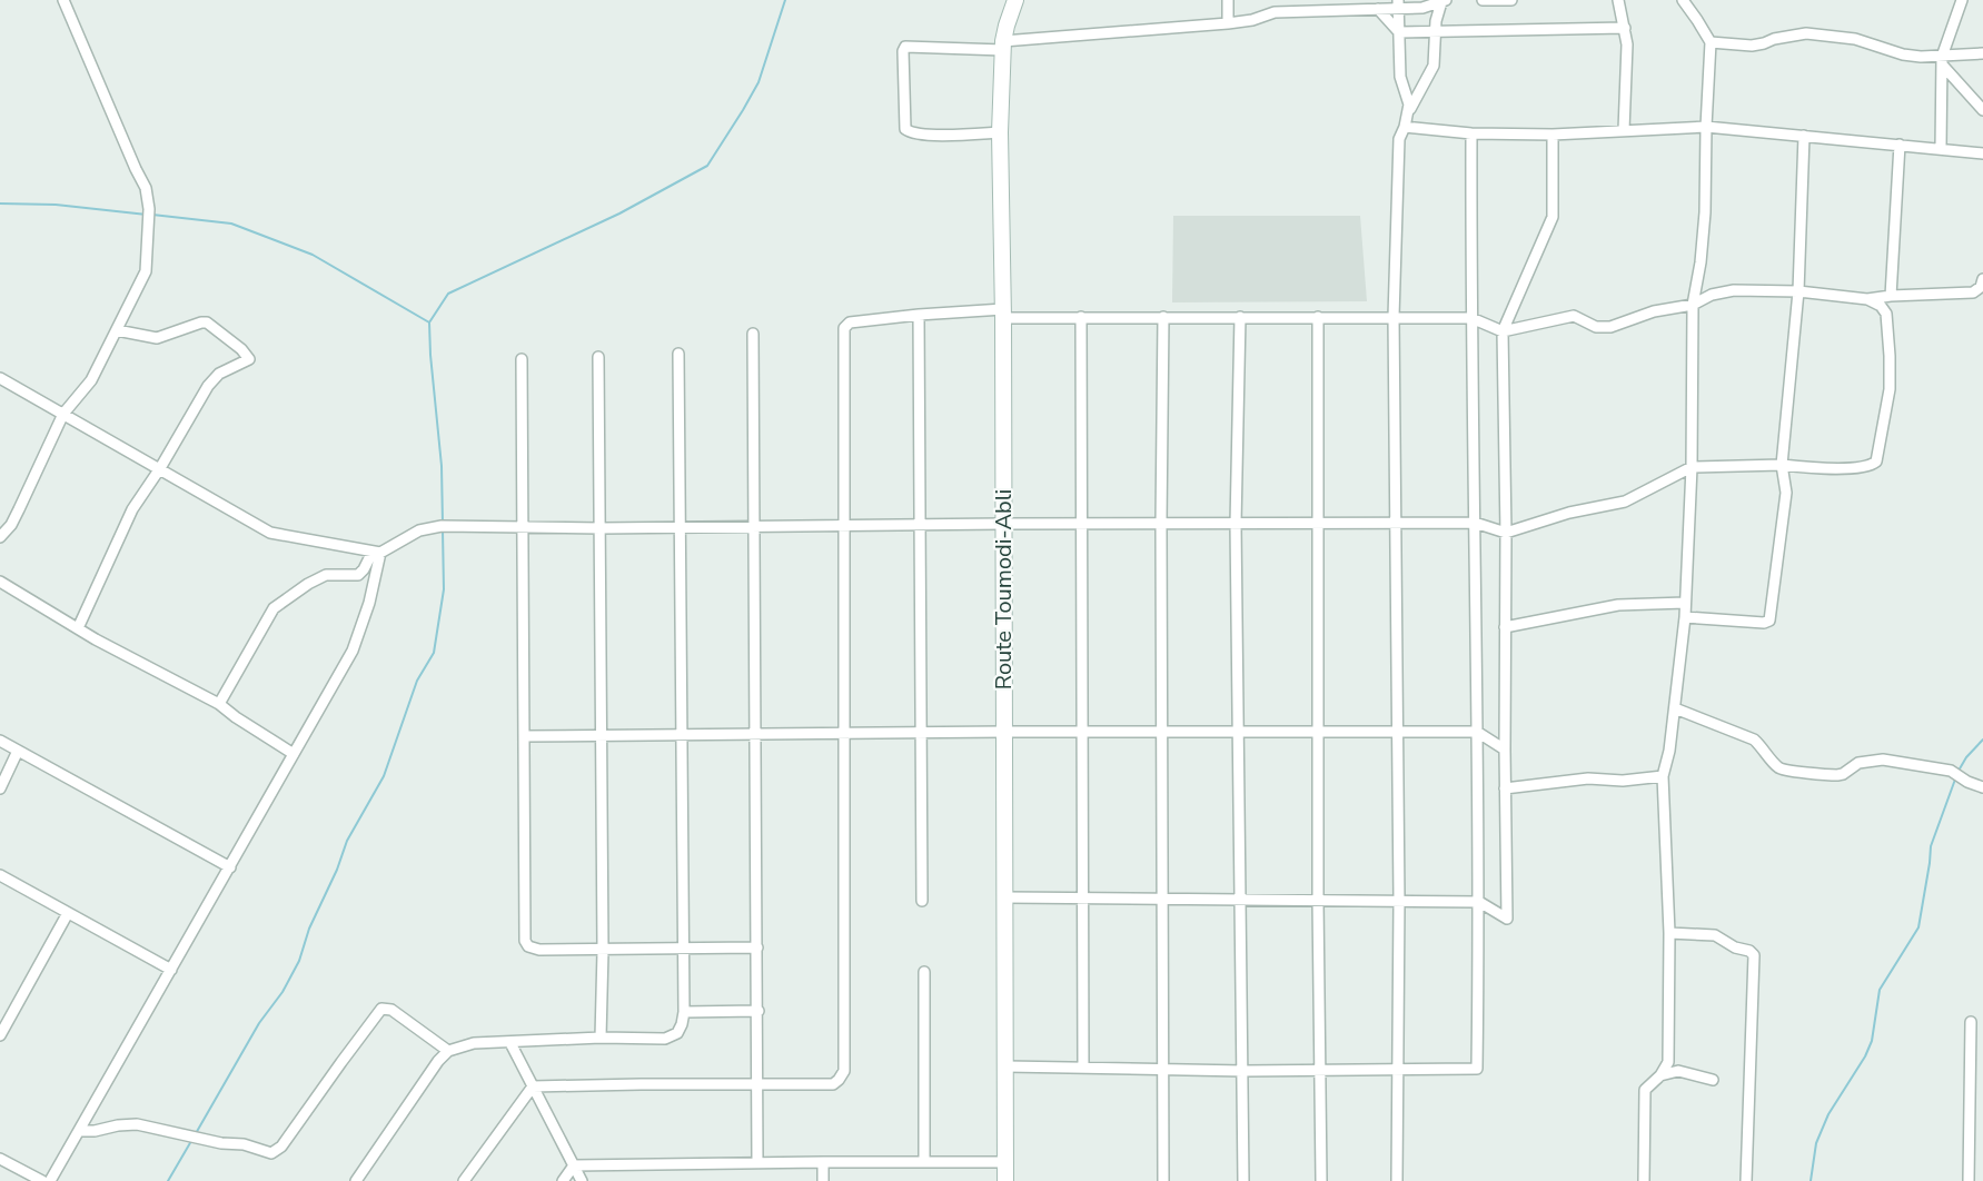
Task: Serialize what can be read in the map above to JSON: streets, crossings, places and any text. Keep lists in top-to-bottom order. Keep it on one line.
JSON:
{"streets":{"street":["Route Toumodi-Abli"]}}
